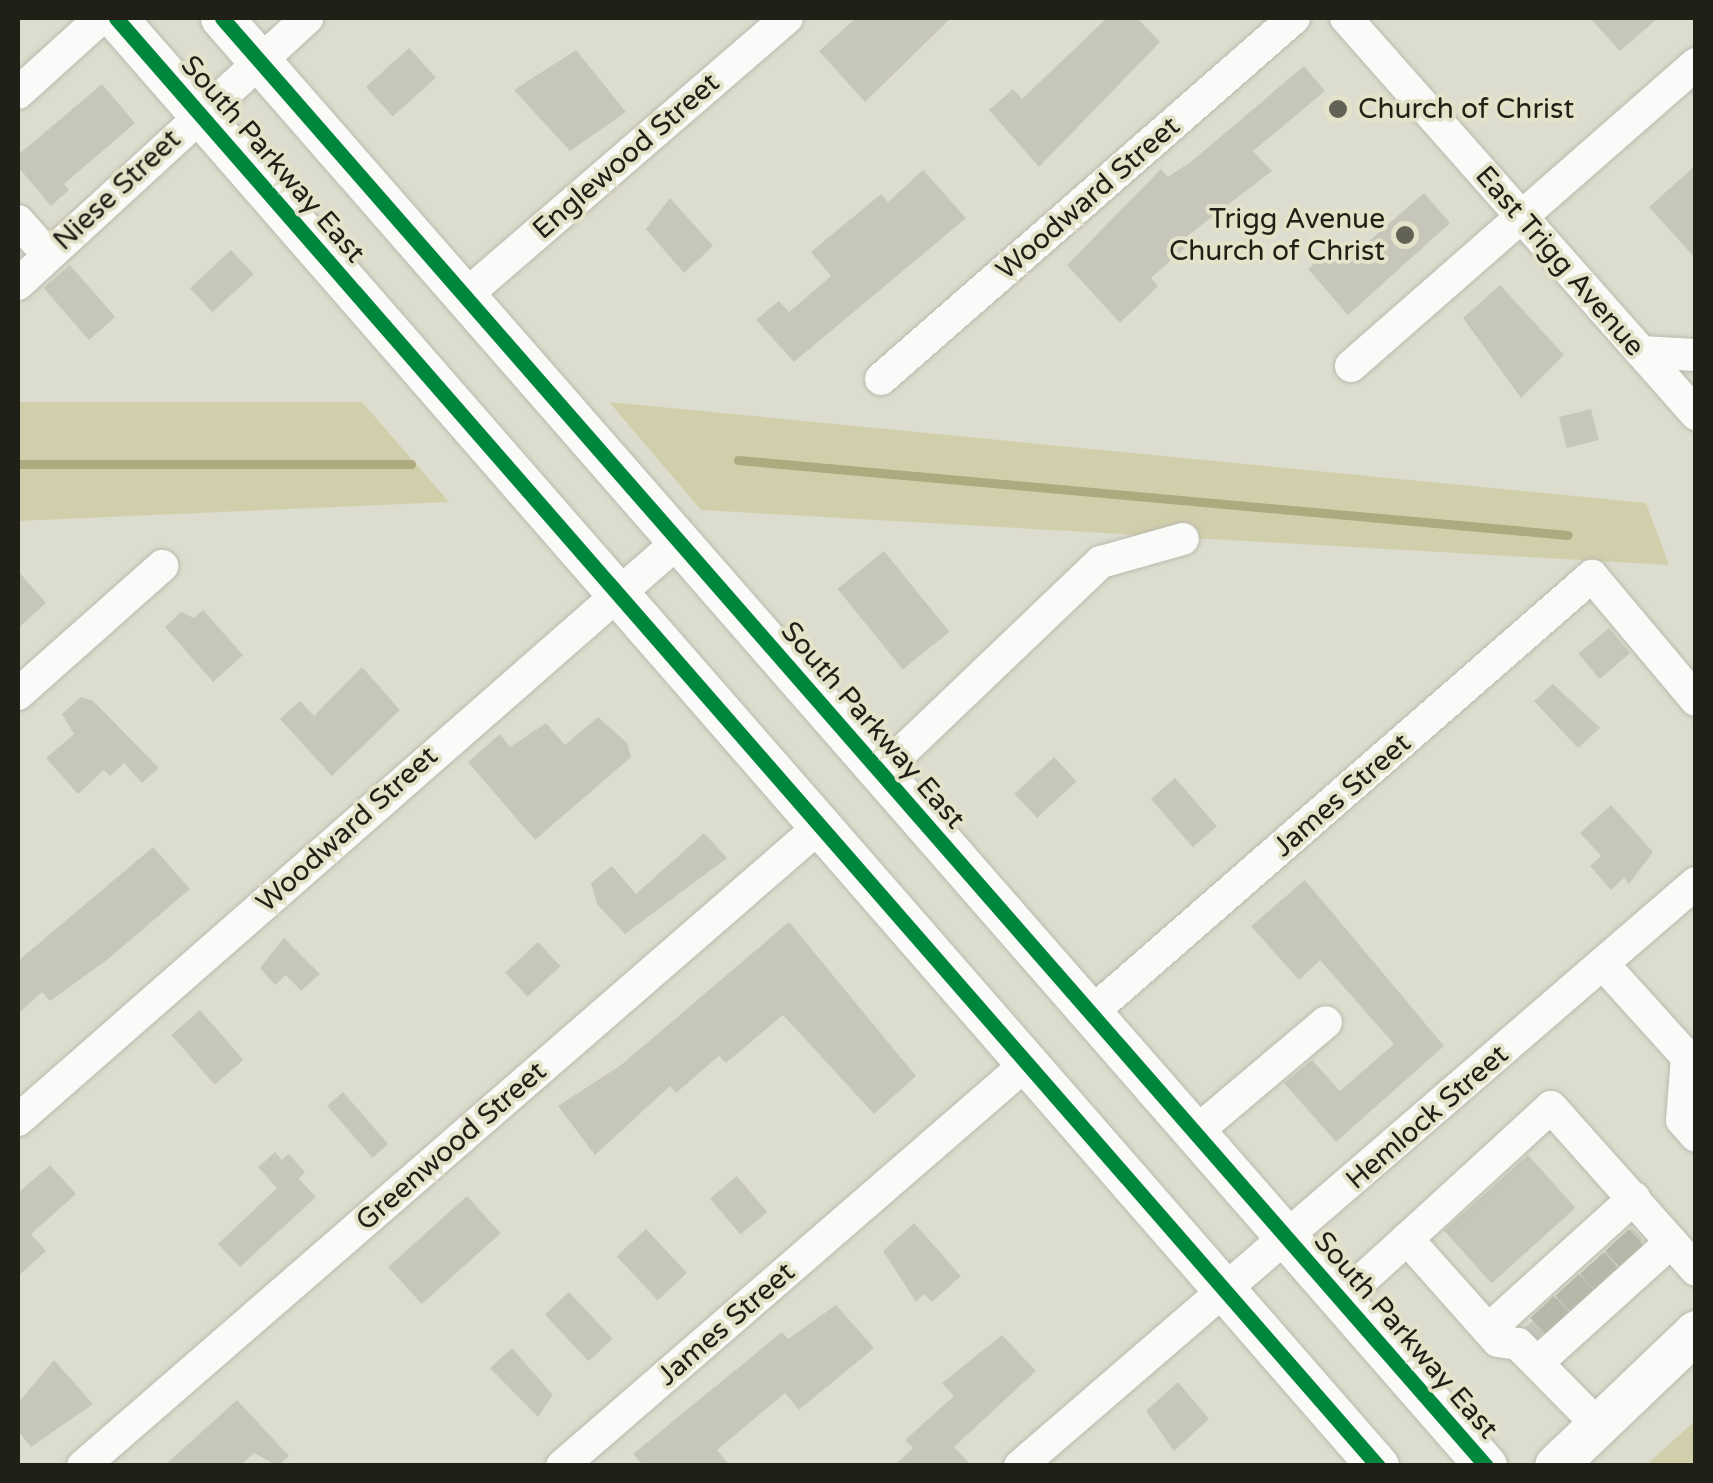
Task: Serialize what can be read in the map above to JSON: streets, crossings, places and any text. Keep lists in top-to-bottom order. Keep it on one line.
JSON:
{"streets":{"main road":["South Parkway East"],"street":["Englewood Street","Niese Street","Woodward Street","East Trigg Avenue","James Street","Hemlock Street","Greenwood Street"]},"crossings":[["Englewood Street","South Parkway East"],["South Parkway East","Niese Street"],["South Parkway East","Woodward Street"],["South Parkway East","James Street"],["South Parkway East","Hemlock Street"],["South Parkway East","Greenwood Street"]],"places":["Church of Christ","Trigg Avenue Church of Christ"]}
